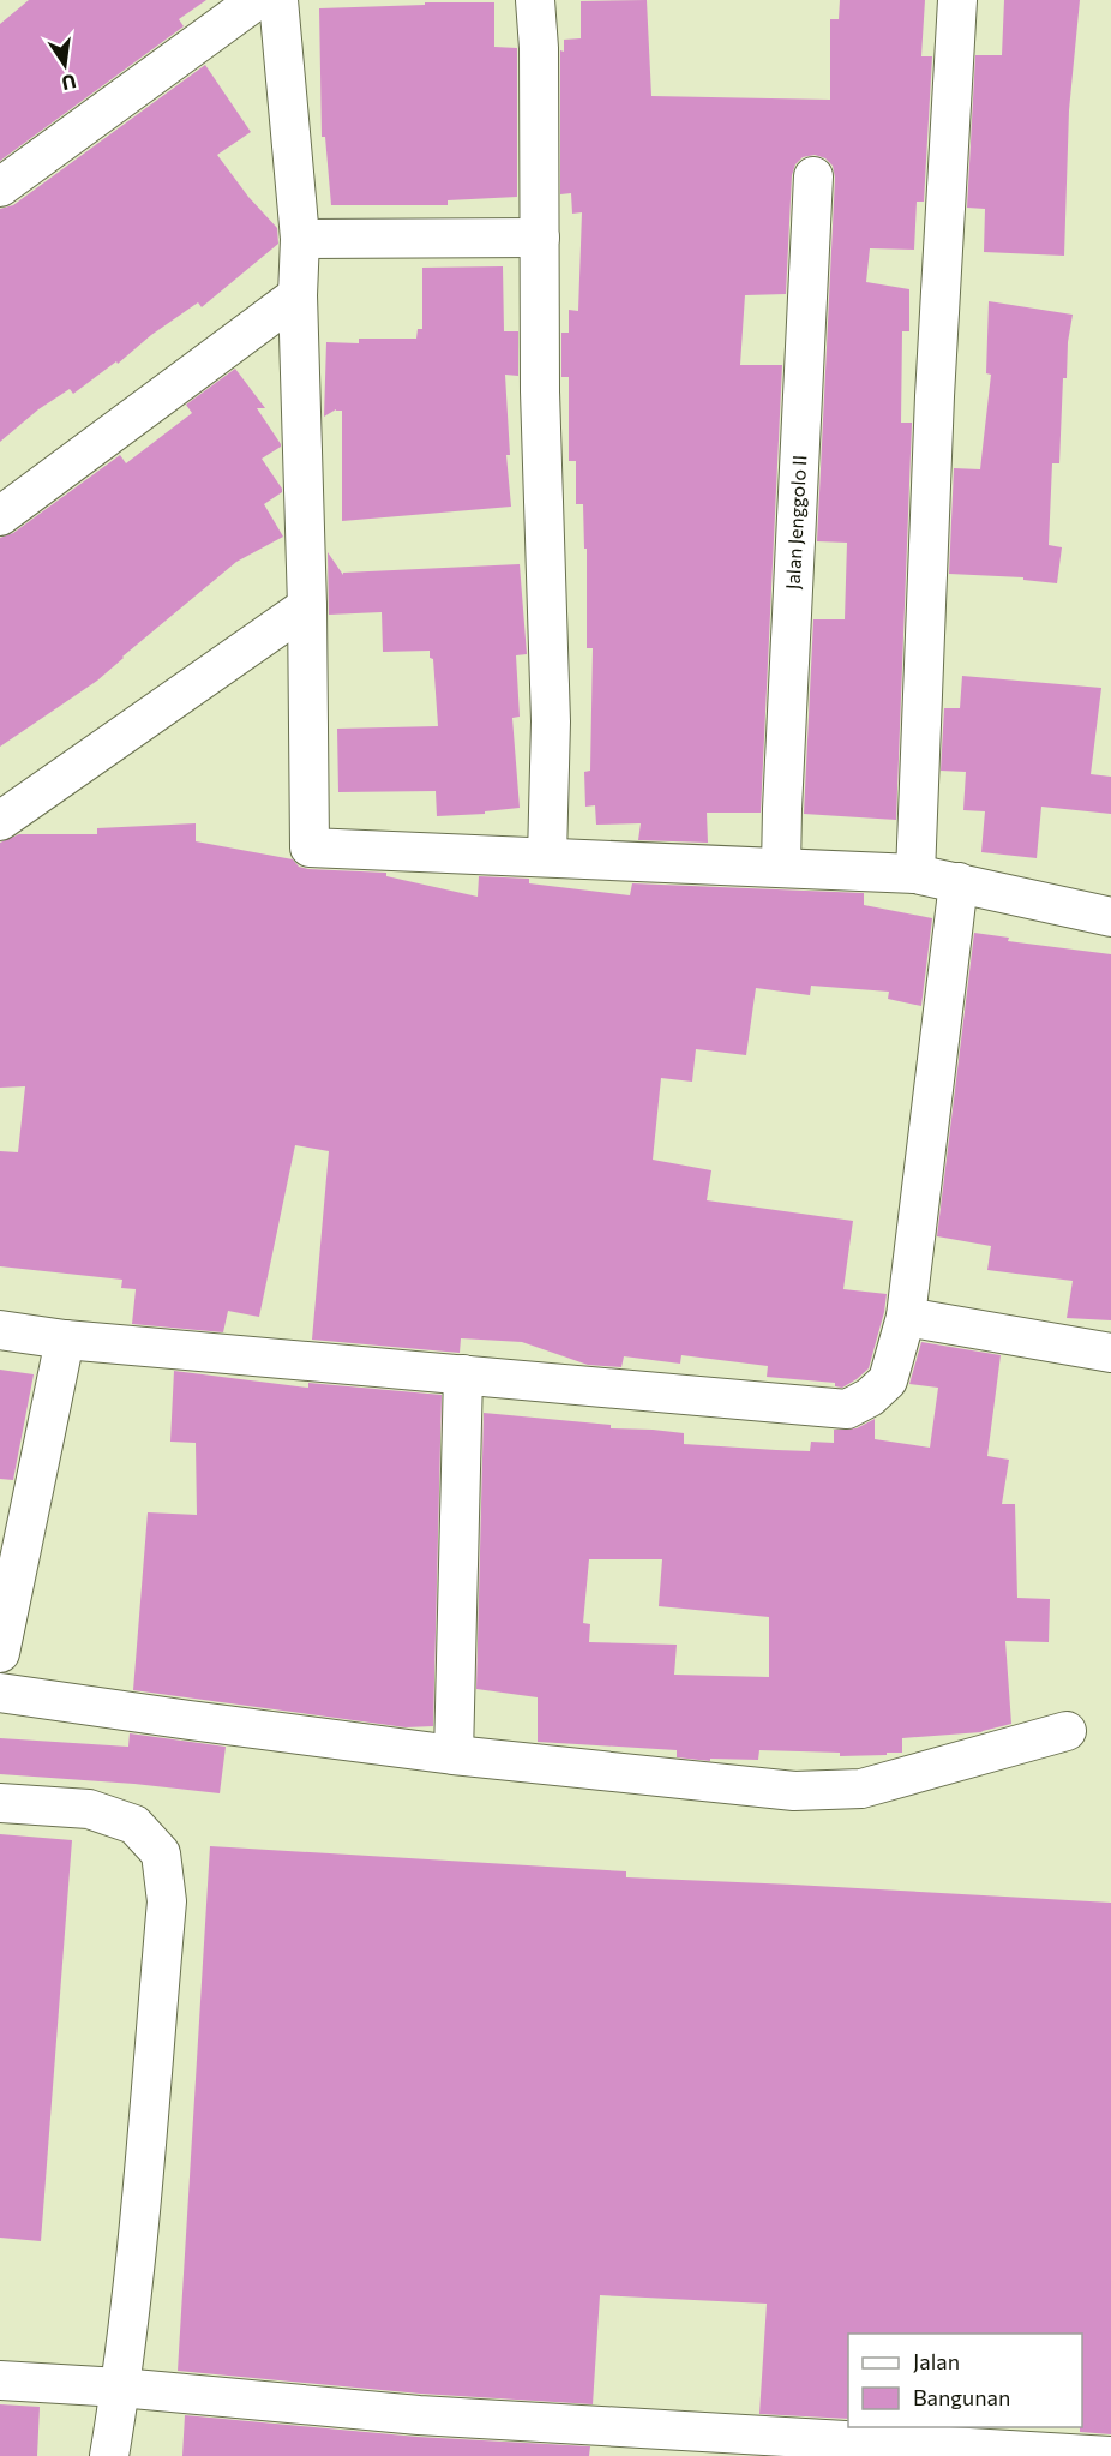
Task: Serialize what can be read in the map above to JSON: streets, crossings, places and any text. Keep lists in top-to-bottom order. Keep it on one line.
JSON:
{"streets":{"street":["Jalan Jenggolo II"]},"legend":["Jalan","Bangunan"],"north":"bottom"}
